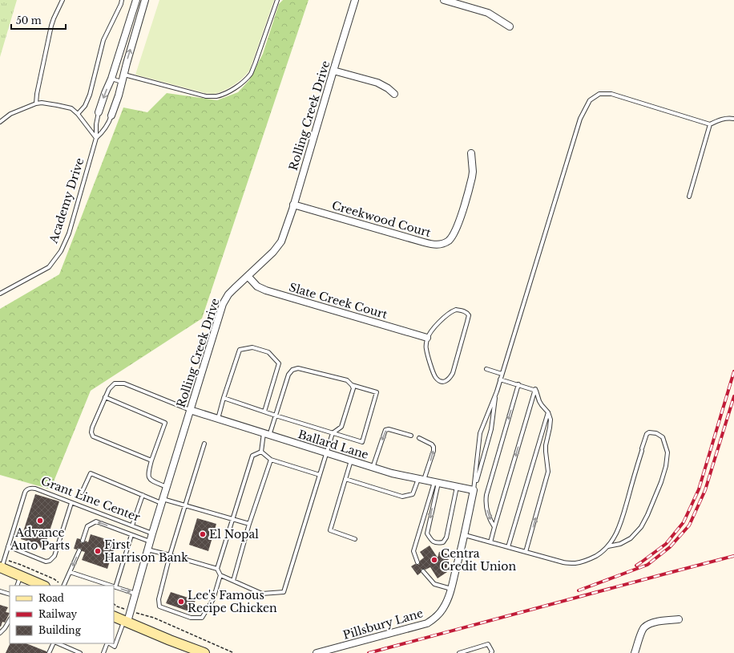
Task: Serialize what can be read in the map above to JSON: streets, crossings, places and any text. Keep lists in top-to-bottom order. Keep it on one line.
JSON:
{"streets":{"street":["Rolling Creek Drive","Academy Drive","Creekwood Court","Slate Creek Court","Ballard Lane","Pillsbury Lane"],"lane":["Grant Line Center"]},"crossings":[["Rolling Creek Drive","Creekwood Court"],["Rolling Creek Drive","Slate Creek Court"],["Rolling Creek Drive","Ballard Lane"],["Rolling Creek Drive","Grant Line Center"],["Ballard Lane","Pillsbury Lane"]],"places":["Advance Auto Parts","El Nopal","First Harrison Bank","Centra Credit Union","Lee's Famous Recipe Chicken"],"legend":["Road","Railway","Building"],"scale_bar":"50 m"}
